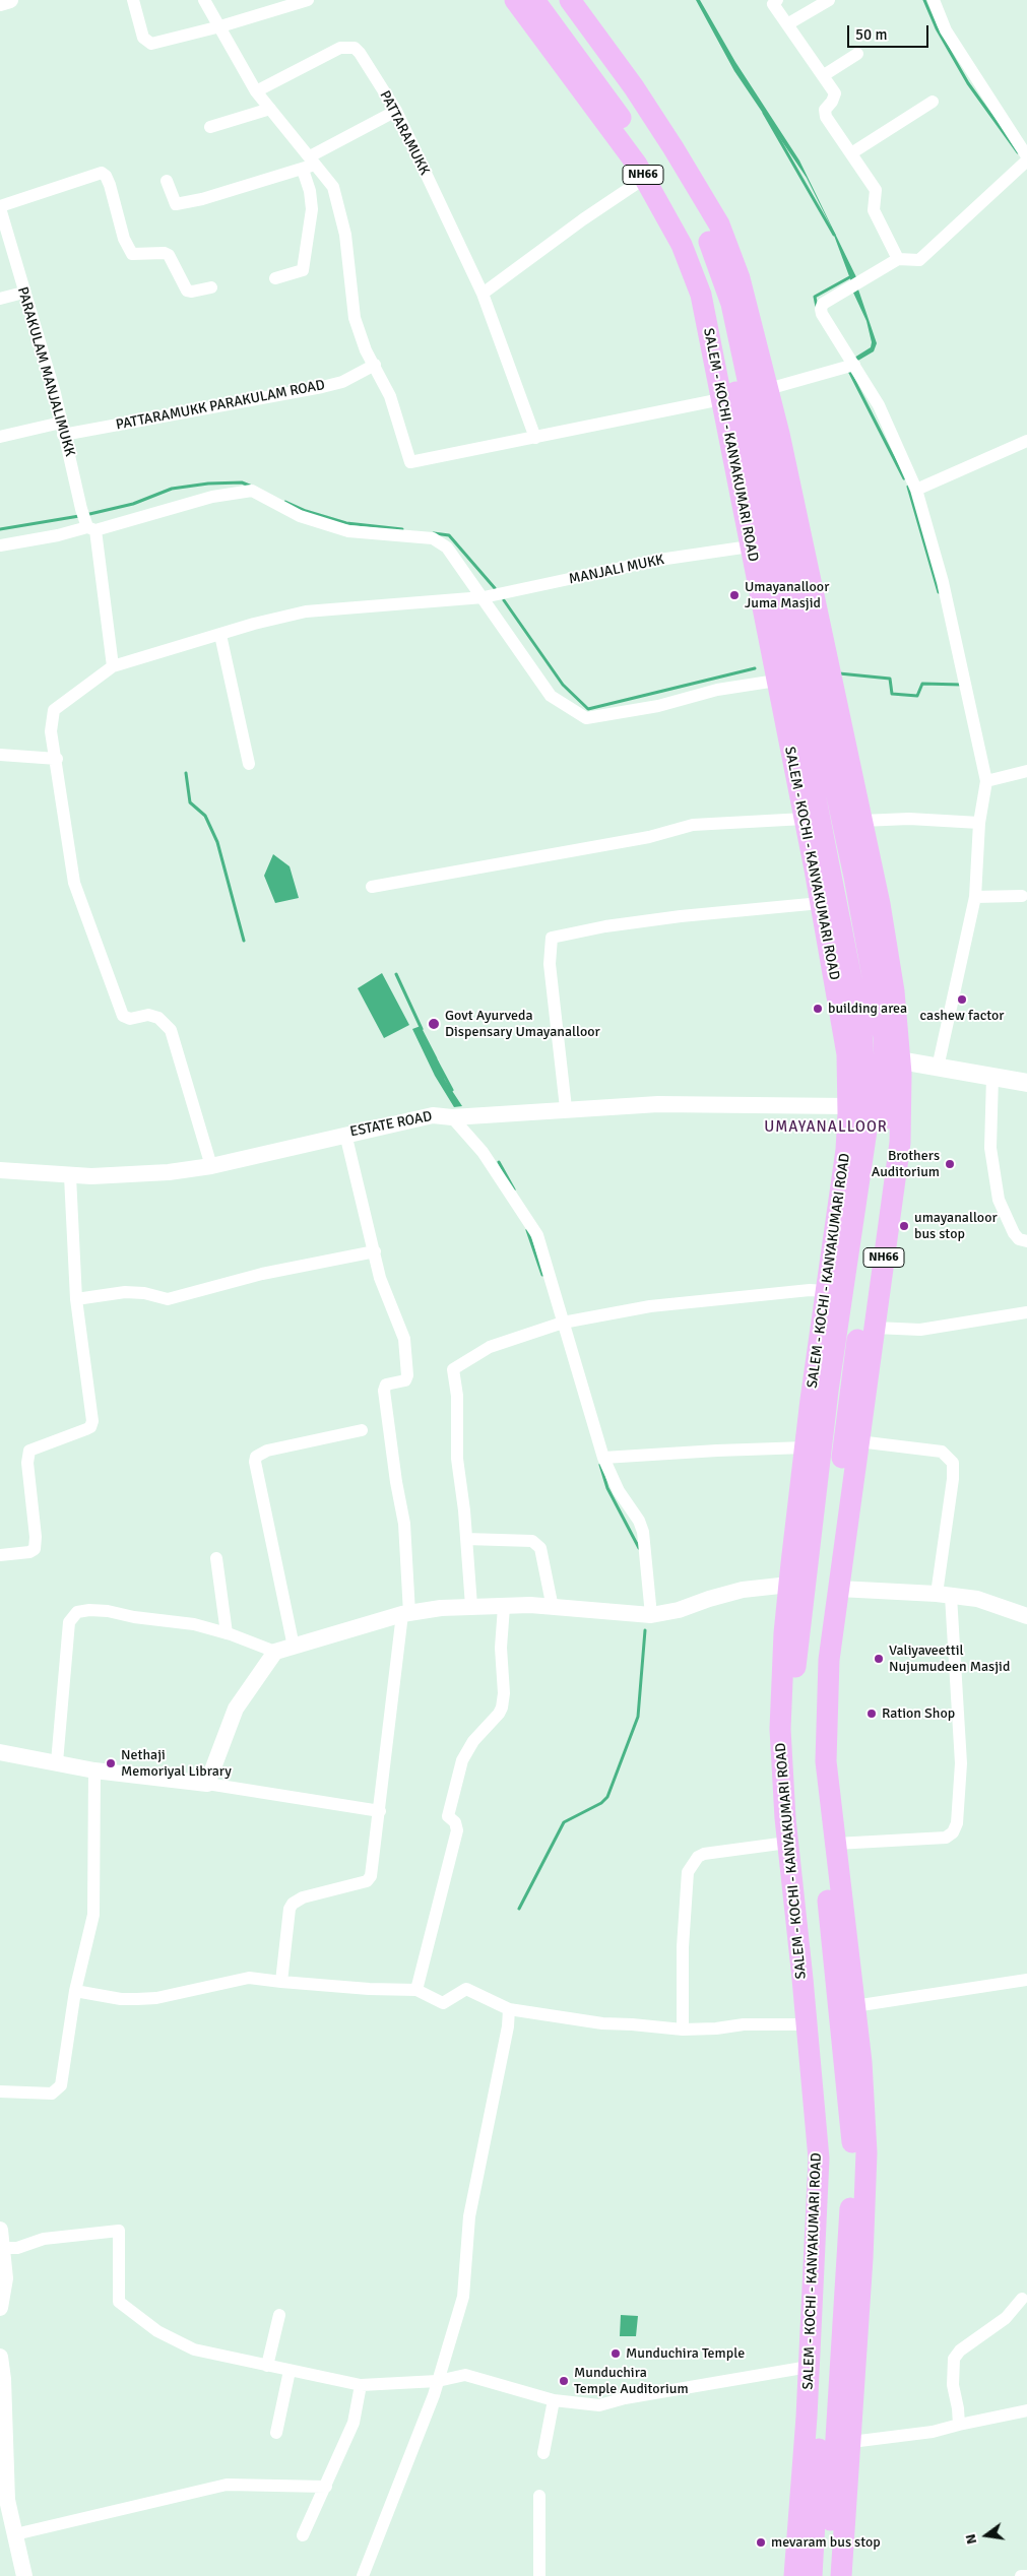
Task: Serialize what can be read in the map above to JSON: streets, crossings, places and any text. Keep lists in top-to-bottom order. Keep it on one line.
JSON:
{"streets":{"highway":["NH66","SALEM - KOCHI - KANYAKUMARI ROAD"],"street":["PATTARAMUKK","PARAKULAM MANJALIMUKK","PATTARAMUKK PARAKULAM ROAD","MANJALI MUKK","ESTATE ROAD"]},"crossings":[["PARAKULAM MANJALIMUKK","PATTARAMUKK PARAKULAM ROAD"],["PARAKULAM MANJALIMUKK","MANJALI MUKK"],["SALEM - KOCHI - KANYAKUMARI ROAD","MANJALI MUKK"],["SALEM - KOCHI - KANYAKUMARI ROAD","ESTATE ROAD"]],"districts":["UMAYANALLOOR"],"places":["Umayanalloor Juma Masjid","cashew factor","building area","Govt Ayurveda Dispensary Umayanalloor","Brothers Auditorium","umayanalloor bus stop","Valiyaveettil Nujumudeen Masjid","Ration Shop","Nethaji Memoriyal Library","Munduchira Temple","Munduchira Temple Auditorium","mevaram bus stop"],"scale_bar":"50 m","north":"left"}
